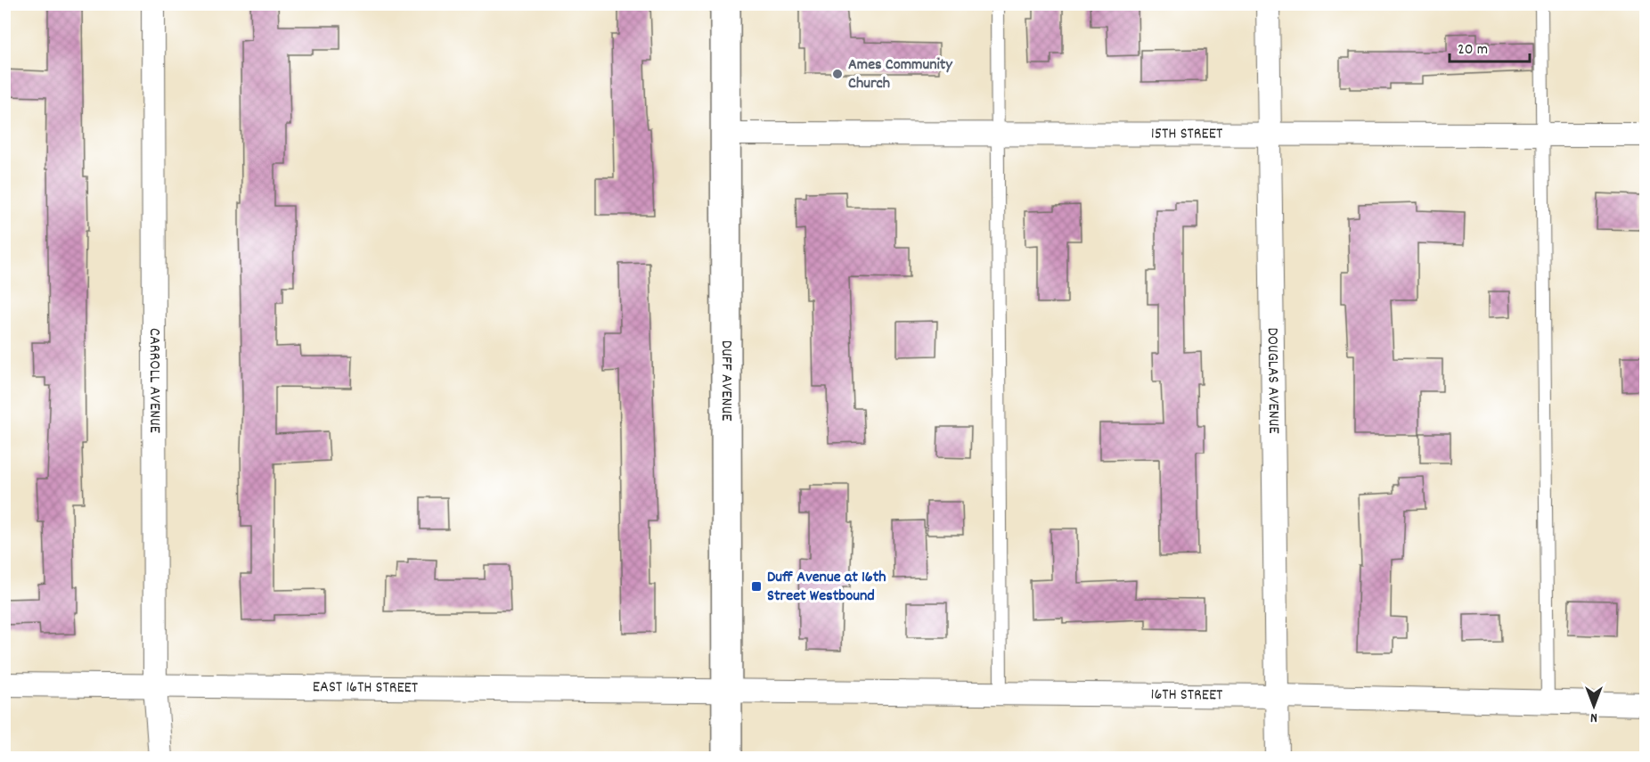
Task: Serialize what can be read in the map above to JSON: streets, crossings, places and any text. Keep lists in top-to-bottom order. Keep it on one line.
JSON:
{"streets":{"main road":["DUFF AVENUE"],"street":["15TH STREET","CARROLL AVENUE","DOUGLAS AVENUE","EAST 16TH STREET","16TH STREET"]},"crossings":[["15TH STREET","DUFF AVENUE"],["15TH STREET","DOUGLAS AVENUE"],["CARROLL AVENUE","EAST 16TH STREET"],["DUFF AVENUE","EAST 16TH STREET"],["DUFF AVENUE","16TH STREET"],["DOUGLAS AVENUE","16TH STREET"],["EAST 16TH STREET","16TH STREET"]],"places":{"other":["Ames Community Church"],"transit":["Duff Avenue at 16th Street Westbound"]},"scale_bar":"20 m","north":"bottom"}
